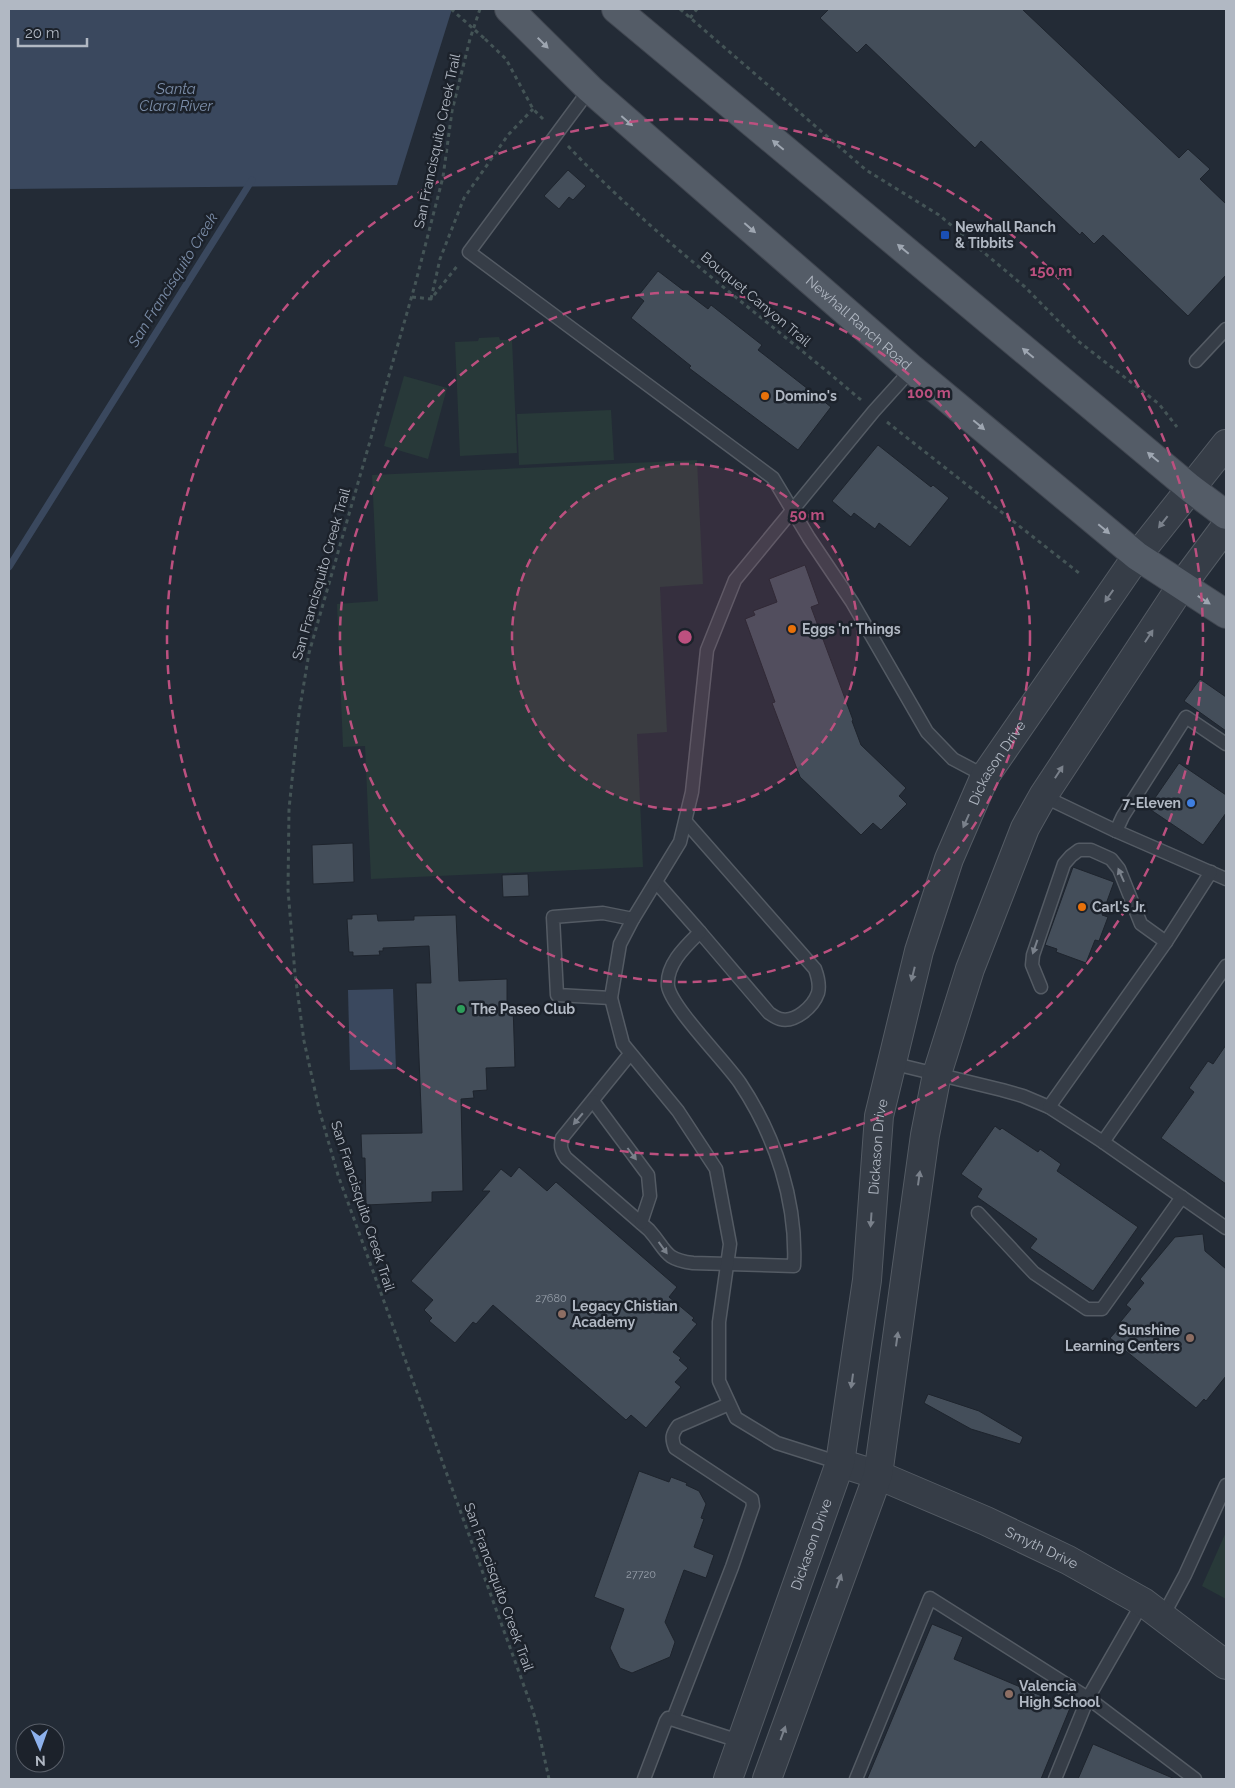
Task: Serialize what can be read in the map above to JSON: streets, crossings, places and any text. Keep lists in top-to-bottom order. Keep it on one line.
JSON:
{"streets":{"main road":["Newhall Ranch Road"],"street":["Dickason Drive","Smyth Drive"],"path":["San Francisquito Creek Trail","Bouquet Canyon Trail"]},"crossings":[["Newhall Ranch Road","Dickason Drive"],["Dickason Drive","Smyth Drive"]],"water":["Santa Clara River","San Francisquito Creek"],"places":{"transit":["Newhall Ranch & Tibbits"],"other":["Domino's","Eggs 'n' Things","7-Eleven","Carl's Jr.","The Paseo Club","Legacy Chistian Academy","Sunshine Learning Centers","Valencia High School"]},"house_numbers":["27680","27720"],"scale_bar":"20 m","north":"bottom","rings":["150 m","100 m","50 m"]}
